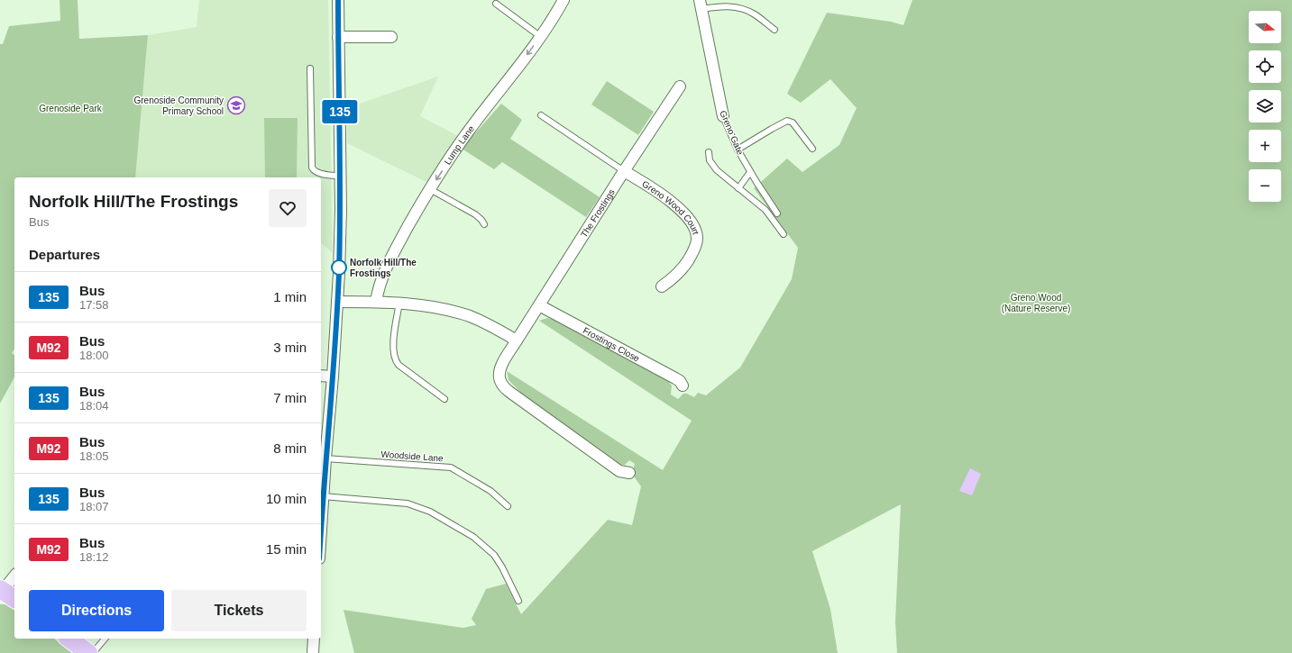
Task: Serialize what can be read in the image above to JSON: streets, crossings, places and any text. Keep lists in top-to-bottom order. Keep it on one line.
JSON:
{"streets":{"street":["Greno Gate","Lump Lane","Greno Wood Court","The Frostings","Frostings Close"],"lane":["Woodside Lane"]},"crossings":[["Greno Wood Court","The Frostings"],["The Frostings","Frostings Close"]],"one_way":["Lump Lane"],"parks":["Grenoside Park","Greno Wood (Nature Reserve)"],"places":{"school or university":["Grenoside Community Primary School"],"other":["Norfolk Hill/The Frostings"]},"lines":["bus line 135"],"north":"right","page":{"on_map":"135","map_buttons":["+","−"],"heading":[["Norfolk Hill/The Frostings","Bus"],"Departures"],"list":[{"mark":"135","name":"Bus","note":"17:58","value":"1 min"},{"mark":"M92","name":"Bus","note":"18:00","value":"3 min"},{"mark":"135","name":"Bus","note":"18:04","value":"7 min"},{"mark":"M92","name":"Bus","note":"18:05","value":"8 min"},{"mark":"135","name":"Bus","note":"18:07","value":"10 min"},{"mark":"M92","name":"Bus","note":"18:12","value":"15 min"}],"buttons":["Directions","Tickets"]}}
